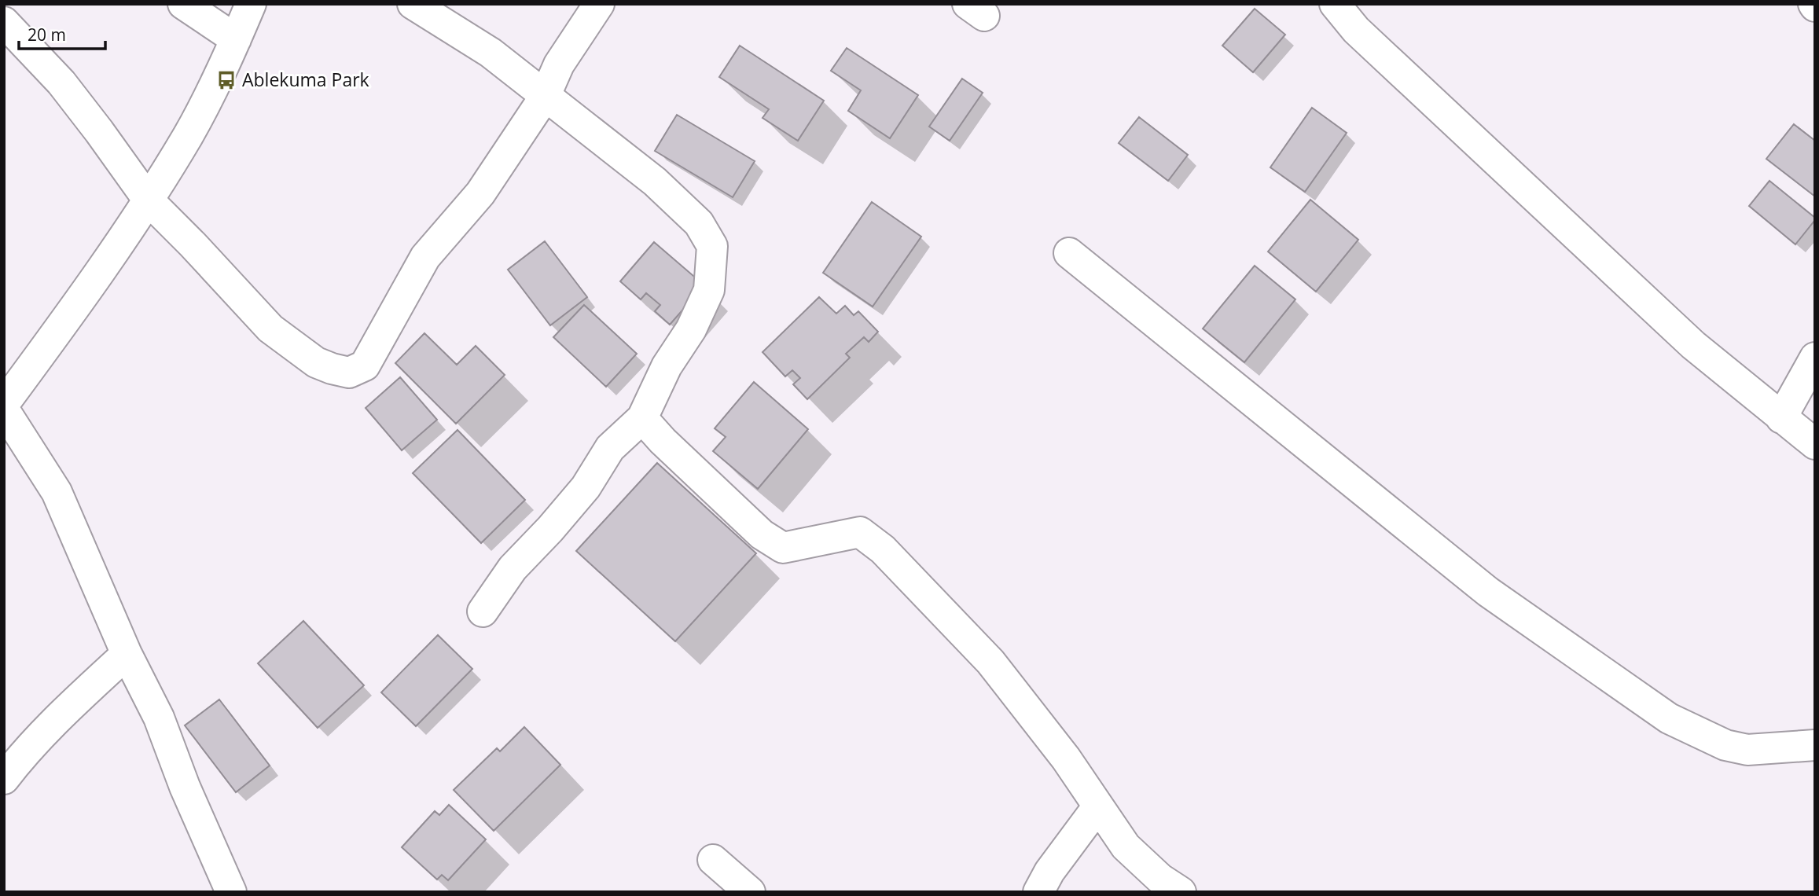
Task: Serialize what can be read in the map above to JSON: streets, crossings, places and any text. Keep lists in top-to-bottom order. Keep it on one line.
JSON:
{"places":{"bus stop":["Ablekuma Park"]},"scale_bar":"20 m"}
